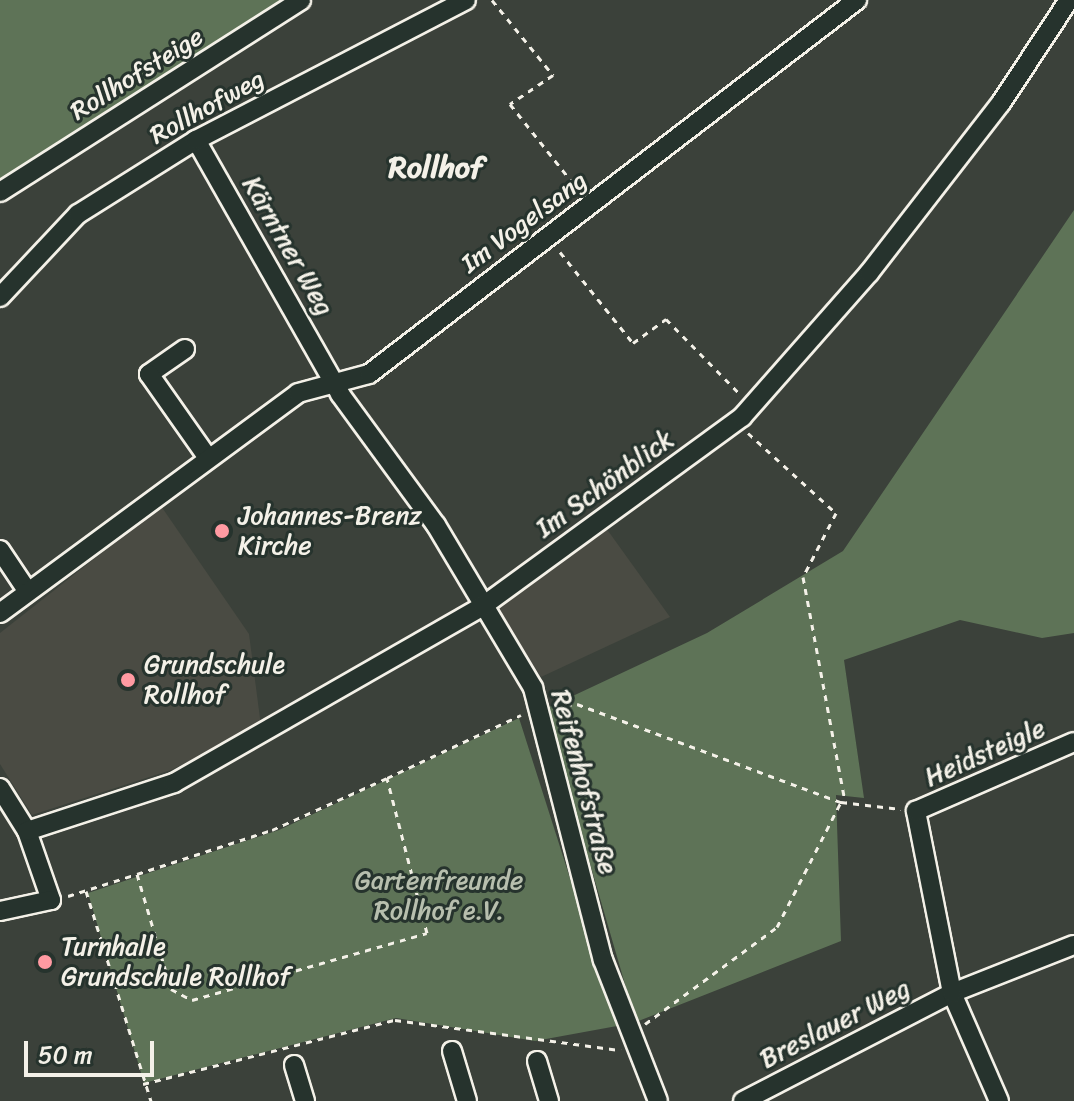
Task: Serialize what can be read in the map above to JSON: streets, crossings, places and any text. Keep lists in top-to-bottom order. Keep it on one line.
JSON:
{"streets":{"street":["Rollhofsteige","Rollhofweg","Im Vogelsang","Kärntner Weg","Im Schönblick","Heidsteigle","Reifenhofstraße","Breslauer Weg"]},"crossings":[["Rollhofweg","Kärntner Weg"],["Im Vogelsang","Kärntner Weg"],["Im Vogelsang","Reifenhofstraße"],["Kärntner Weg","Reifenhofstraße"],["Im Schönblick","Reifenhofstraße"]],"districts":["Rollhof"],"parks":["Gartenfreunde Rollhof e.V."],"places":["Johannes-Brenz Kirche","Grundschule Rollhof","Turnhalle Grundschule Rollhof"],"scale_bar":"50 m"}
